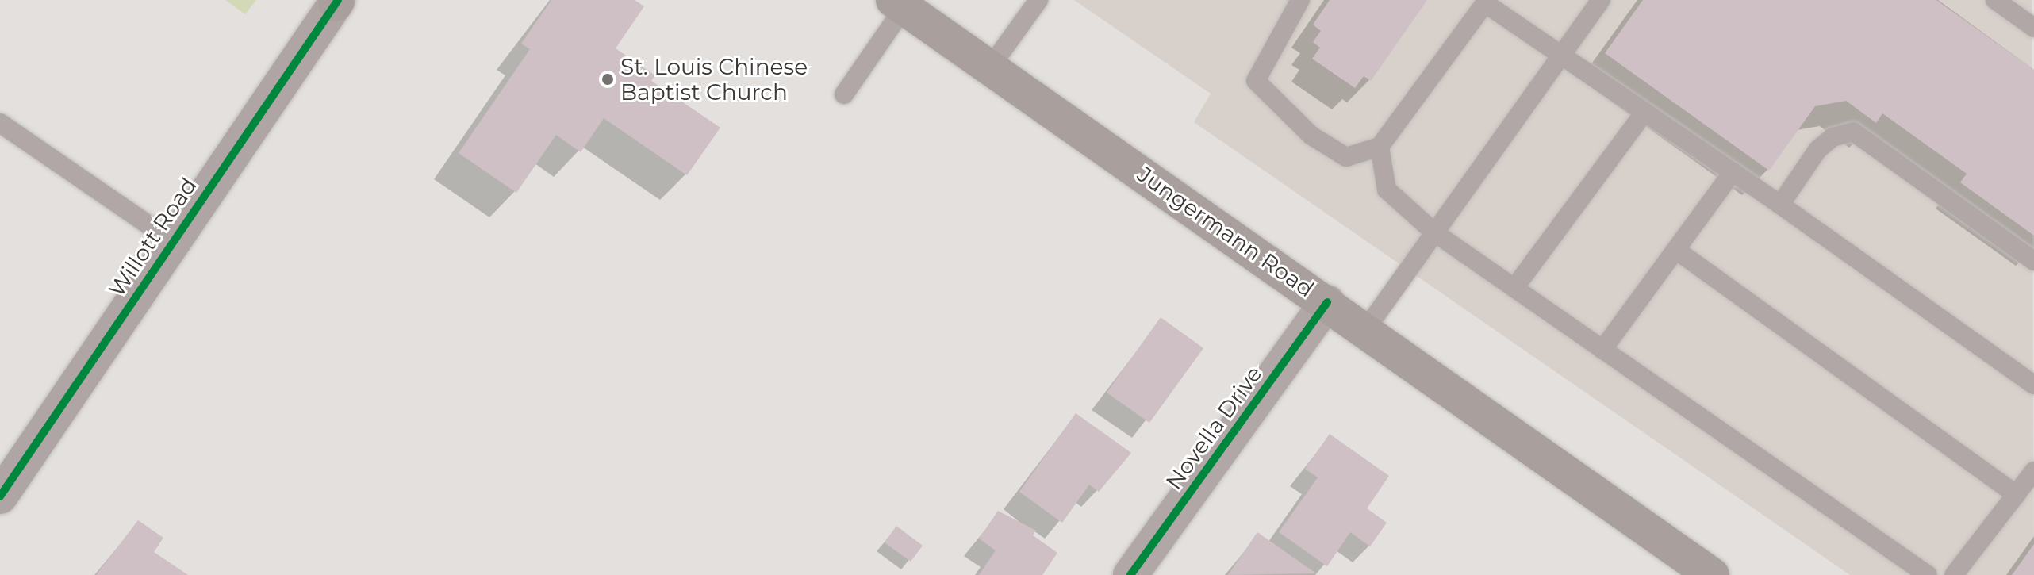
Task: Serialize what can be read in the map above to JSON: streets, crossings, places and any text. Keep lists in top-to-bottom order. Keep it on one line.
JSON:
{"streets":{"main road":["Jungermann Road","Willott Road"],"street":["Novella Drive"]},"crossings":[["Jungermann Road","Novella Drive"]],"places":["St. Louis Chinese Baptist Church"]}
